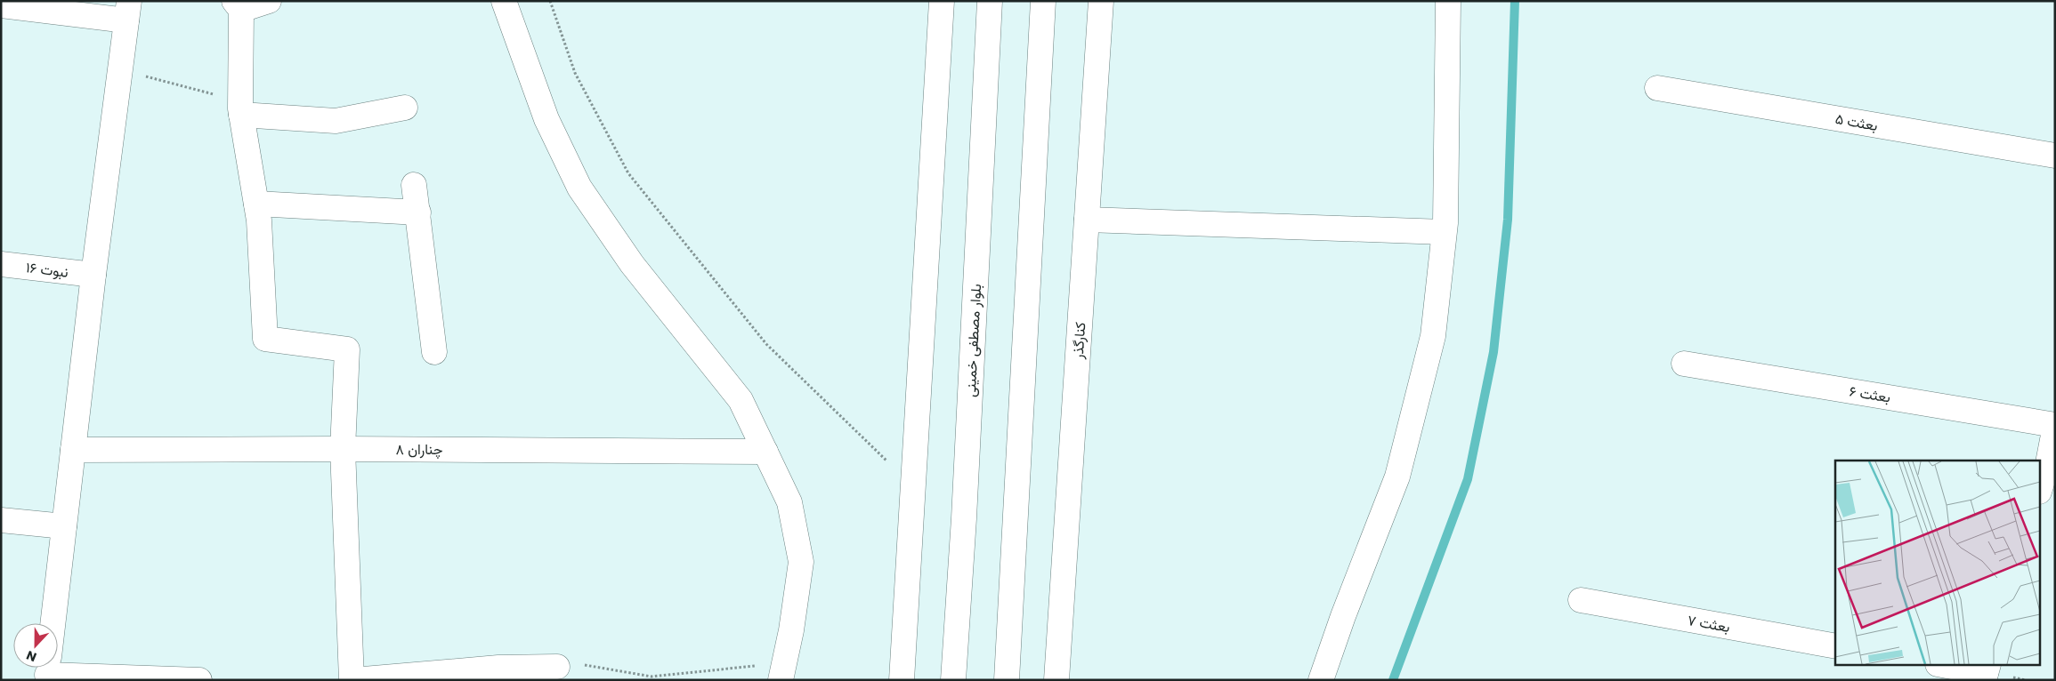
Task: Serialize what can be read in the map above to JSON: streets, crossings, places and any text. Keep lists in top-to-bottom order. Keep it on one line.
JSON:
{"streets":{"street":["بعثت ۵","نبوت ۱۶","بلوار مصطفی خمینی","کنارگذر","بعثت ۶","چناران ۸","بعثت ۷"]},"north":"bottom"}
